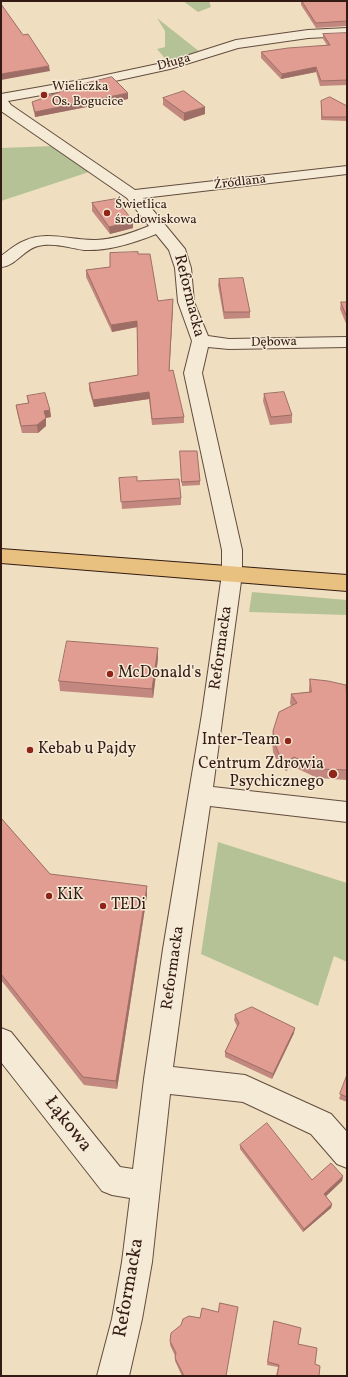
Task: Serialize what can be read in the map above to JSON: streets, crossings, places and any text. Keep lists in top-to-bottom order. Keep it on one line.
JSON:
{"streets":{"street":["Długa","Źródlana","Reformacka","Dębowa","Łąkowa"]},"crossings":[["Długa","Reformacka"],["Źródlana","Reformacka"],["Reformacka","Dębowa"],["Reformacka","Łąkowa"]],"places":["Wieliczka Os. Bogucice","Świetlica środowiskowa","McDonald's","Inter-Team","Kebab u Pajdy","Centrum Zdrowia Psychicznego","KiK","TEDi"]}
